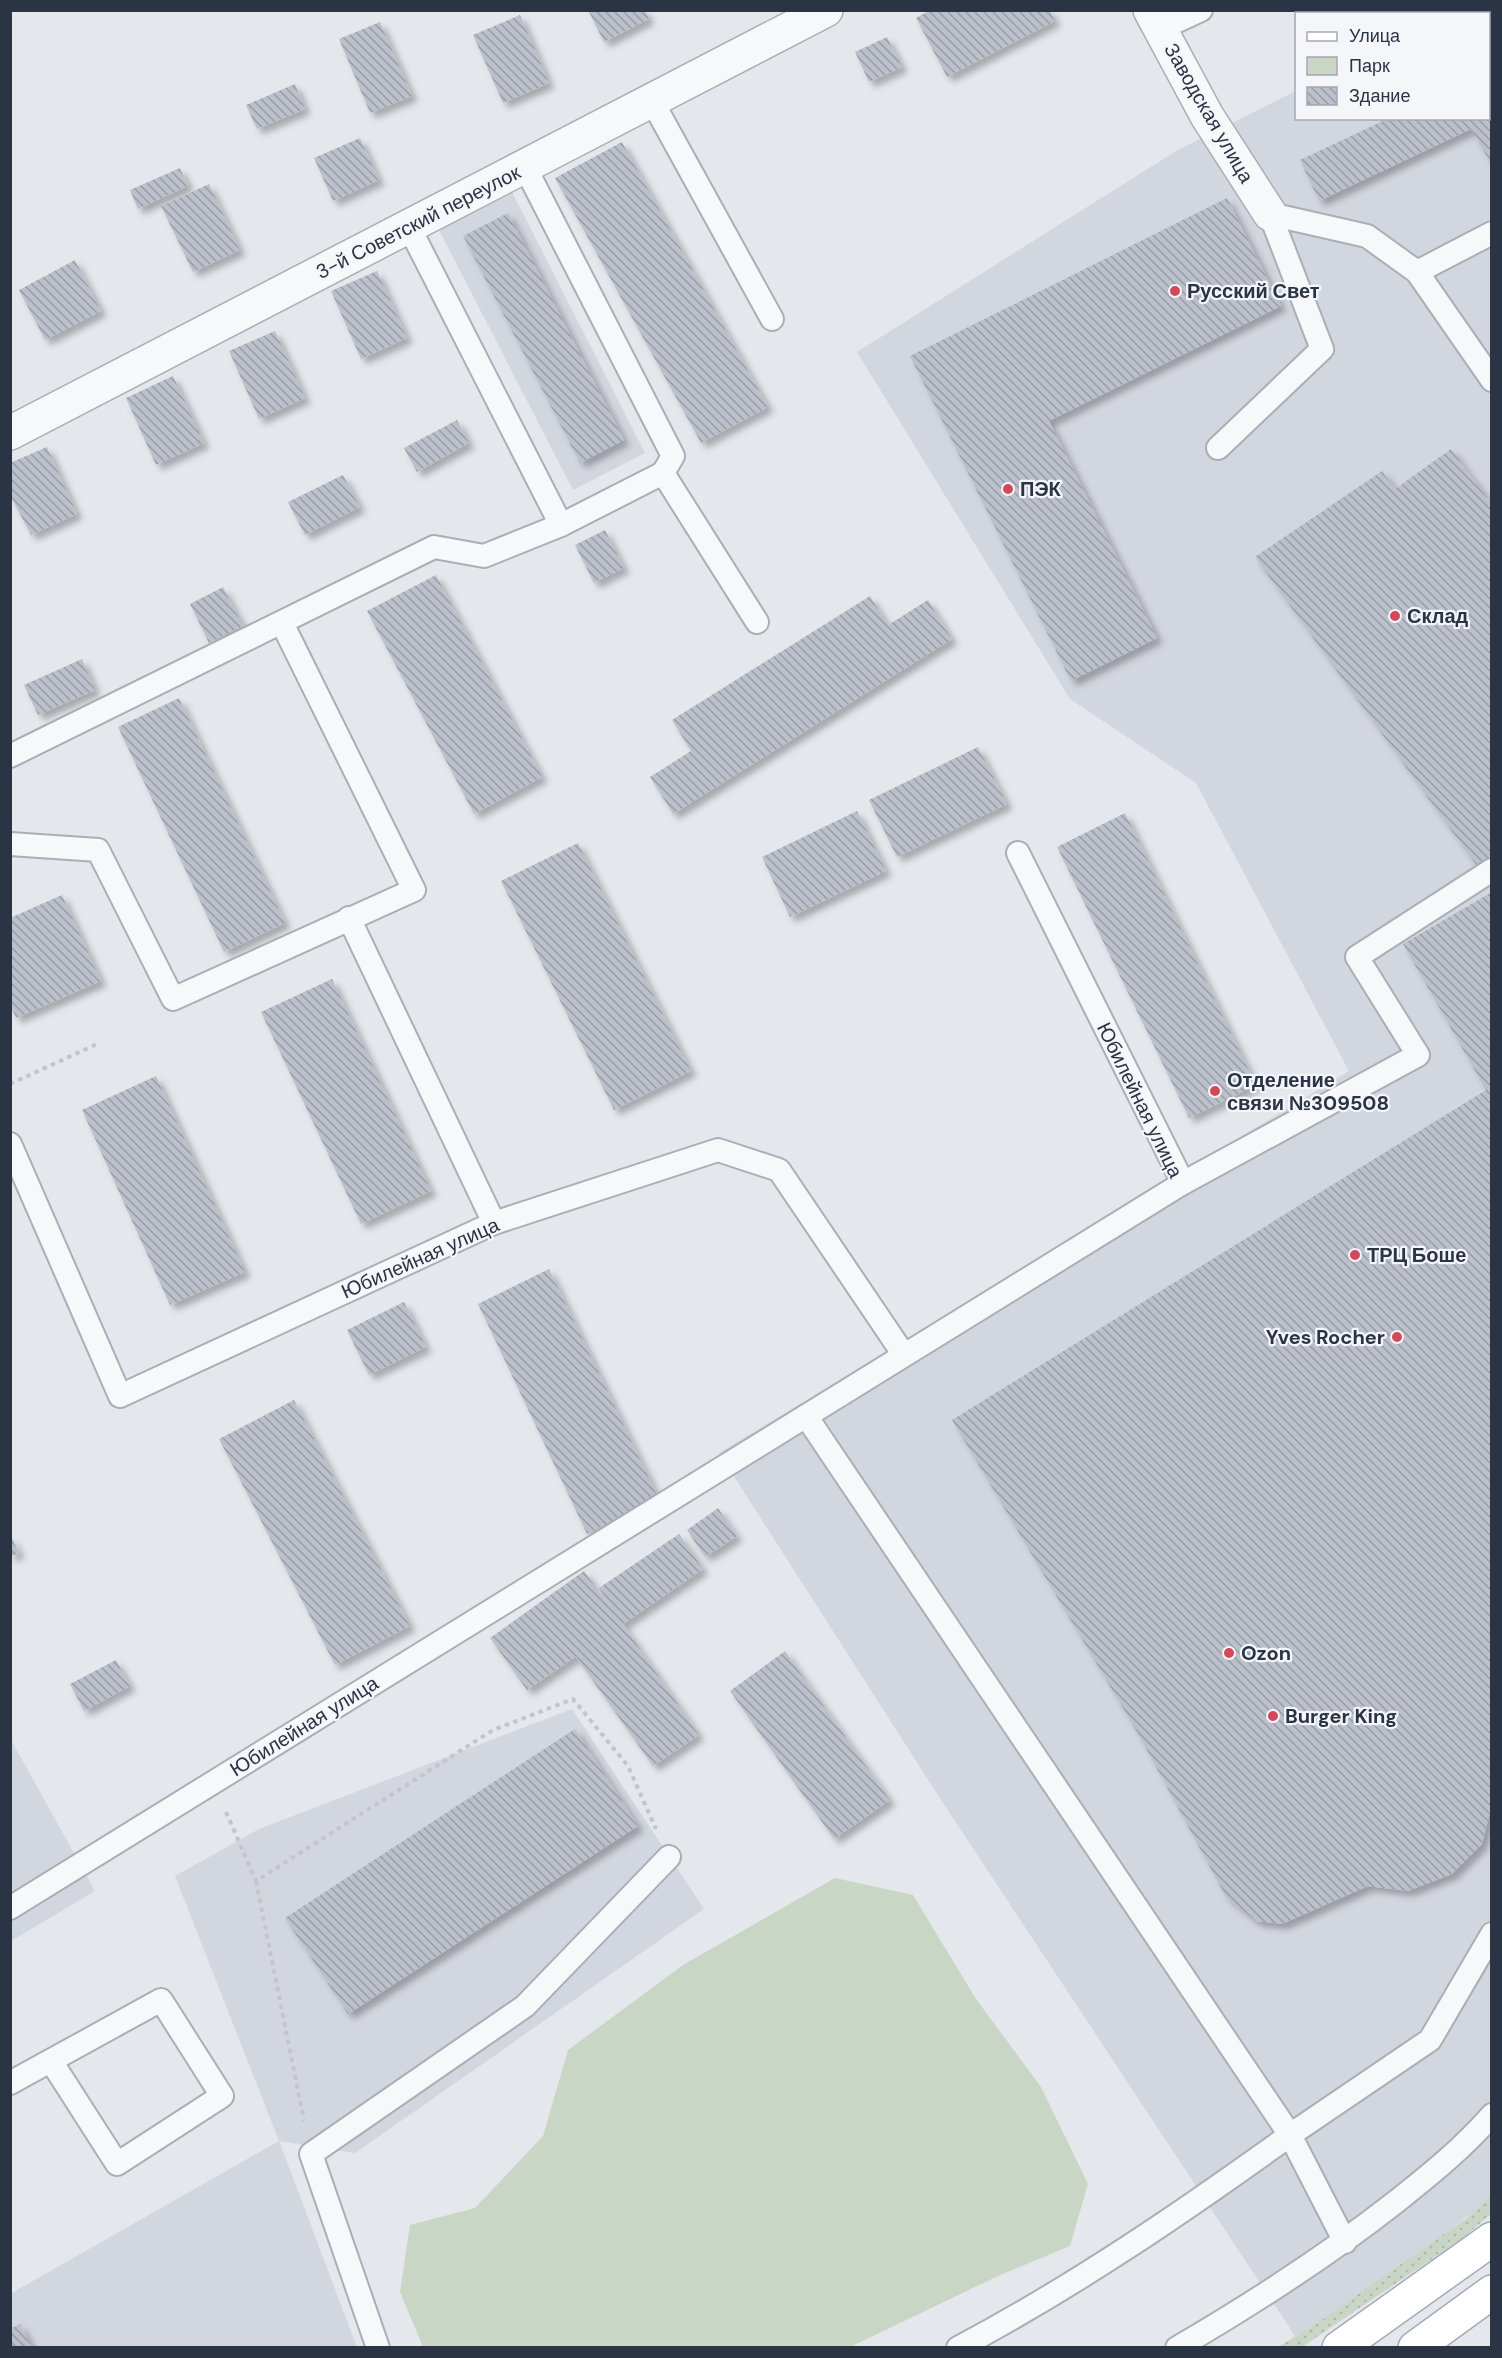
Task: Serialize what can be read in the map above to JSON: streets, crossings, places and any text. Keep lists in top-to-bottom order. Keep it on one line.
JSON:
{"streets":{"street":["Заводская улица","3-й Советский переулок"],"lane":["Юбилейная улица"]},"places":["Русский Свет","ПЭК","Склад","Отделение связи №309508","ТРЦ Боше","Yves Rocher","Ozon","Burger King"],"legend":["Улица","Парк","Здание"]}
